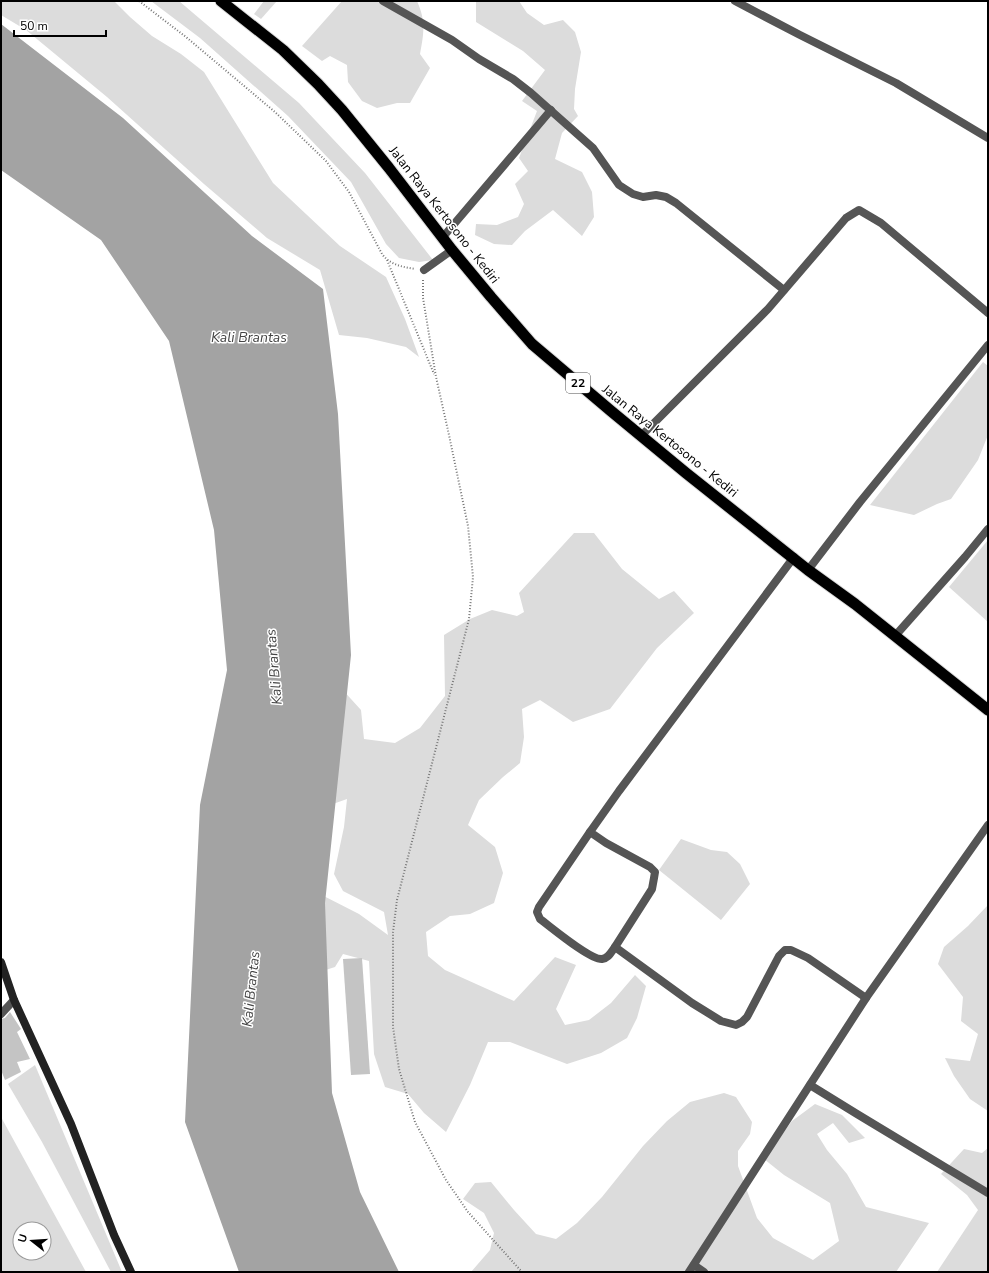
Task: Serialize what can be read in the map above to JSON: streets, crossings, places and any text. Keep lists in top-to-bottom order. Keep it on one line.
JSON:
{"streets":{"highway":["Jalan Raya Kertosono - Kediri","22"]},"water":["Kali Brantas"],"scale_bar":"50 m","north":"left"}
